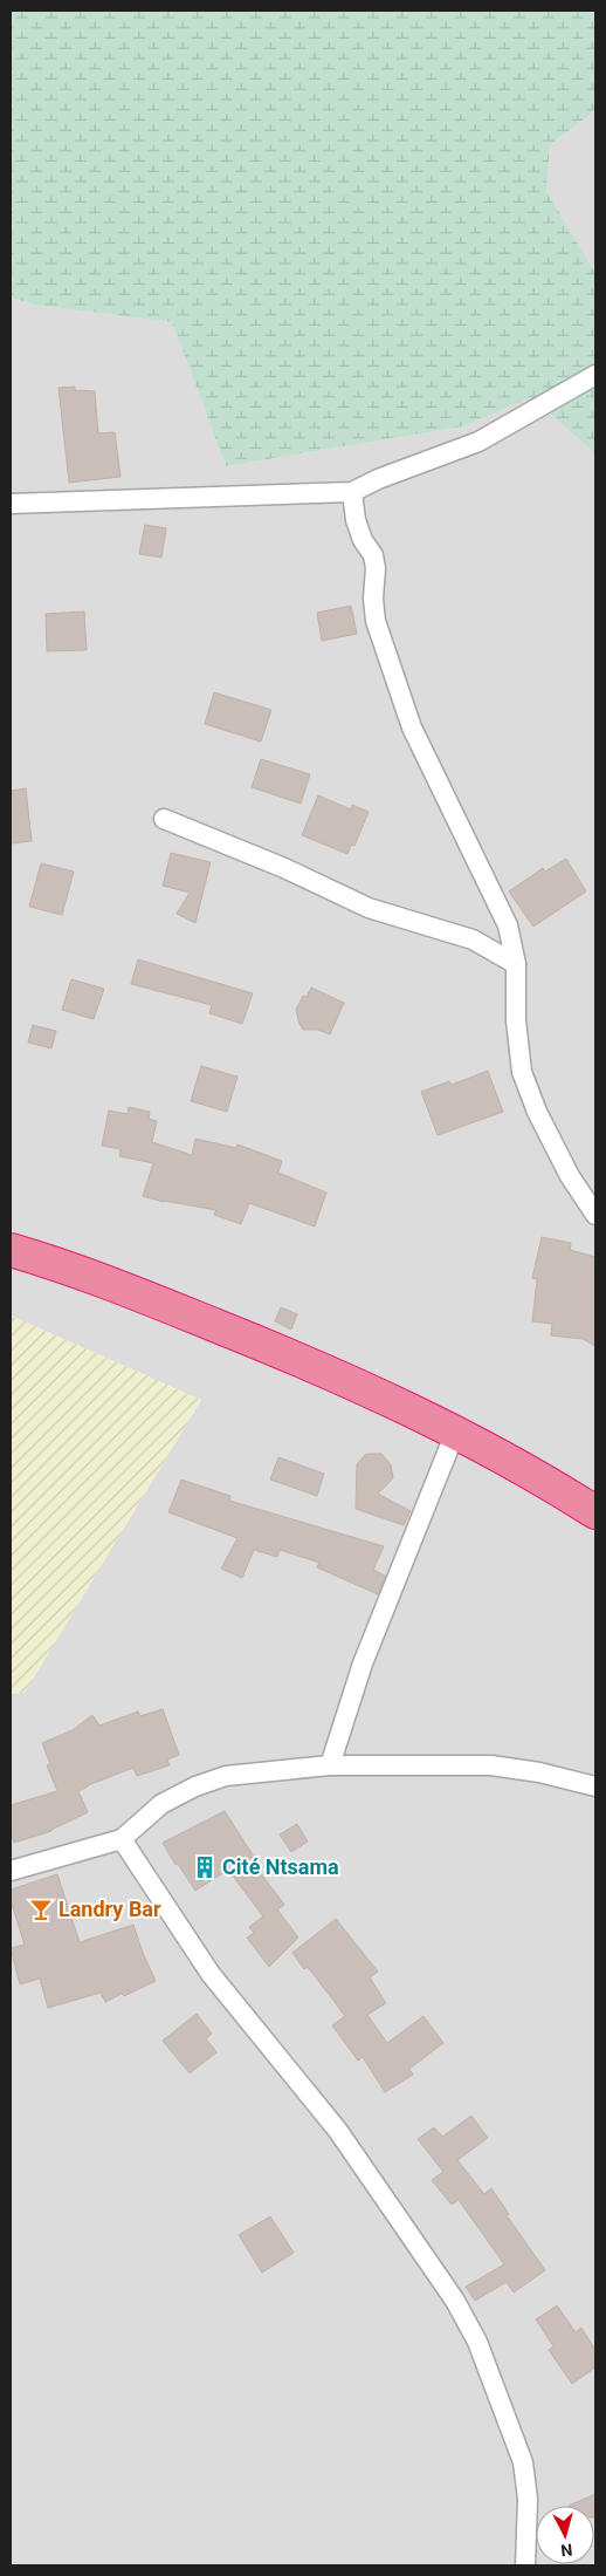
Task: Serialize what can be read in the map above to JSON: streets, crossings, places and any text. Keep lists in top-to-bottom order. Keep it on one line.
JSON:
{"places":{"building":["Cité Ntsama"],"bar":["Landry Bar"]},"north":"bottom"}
